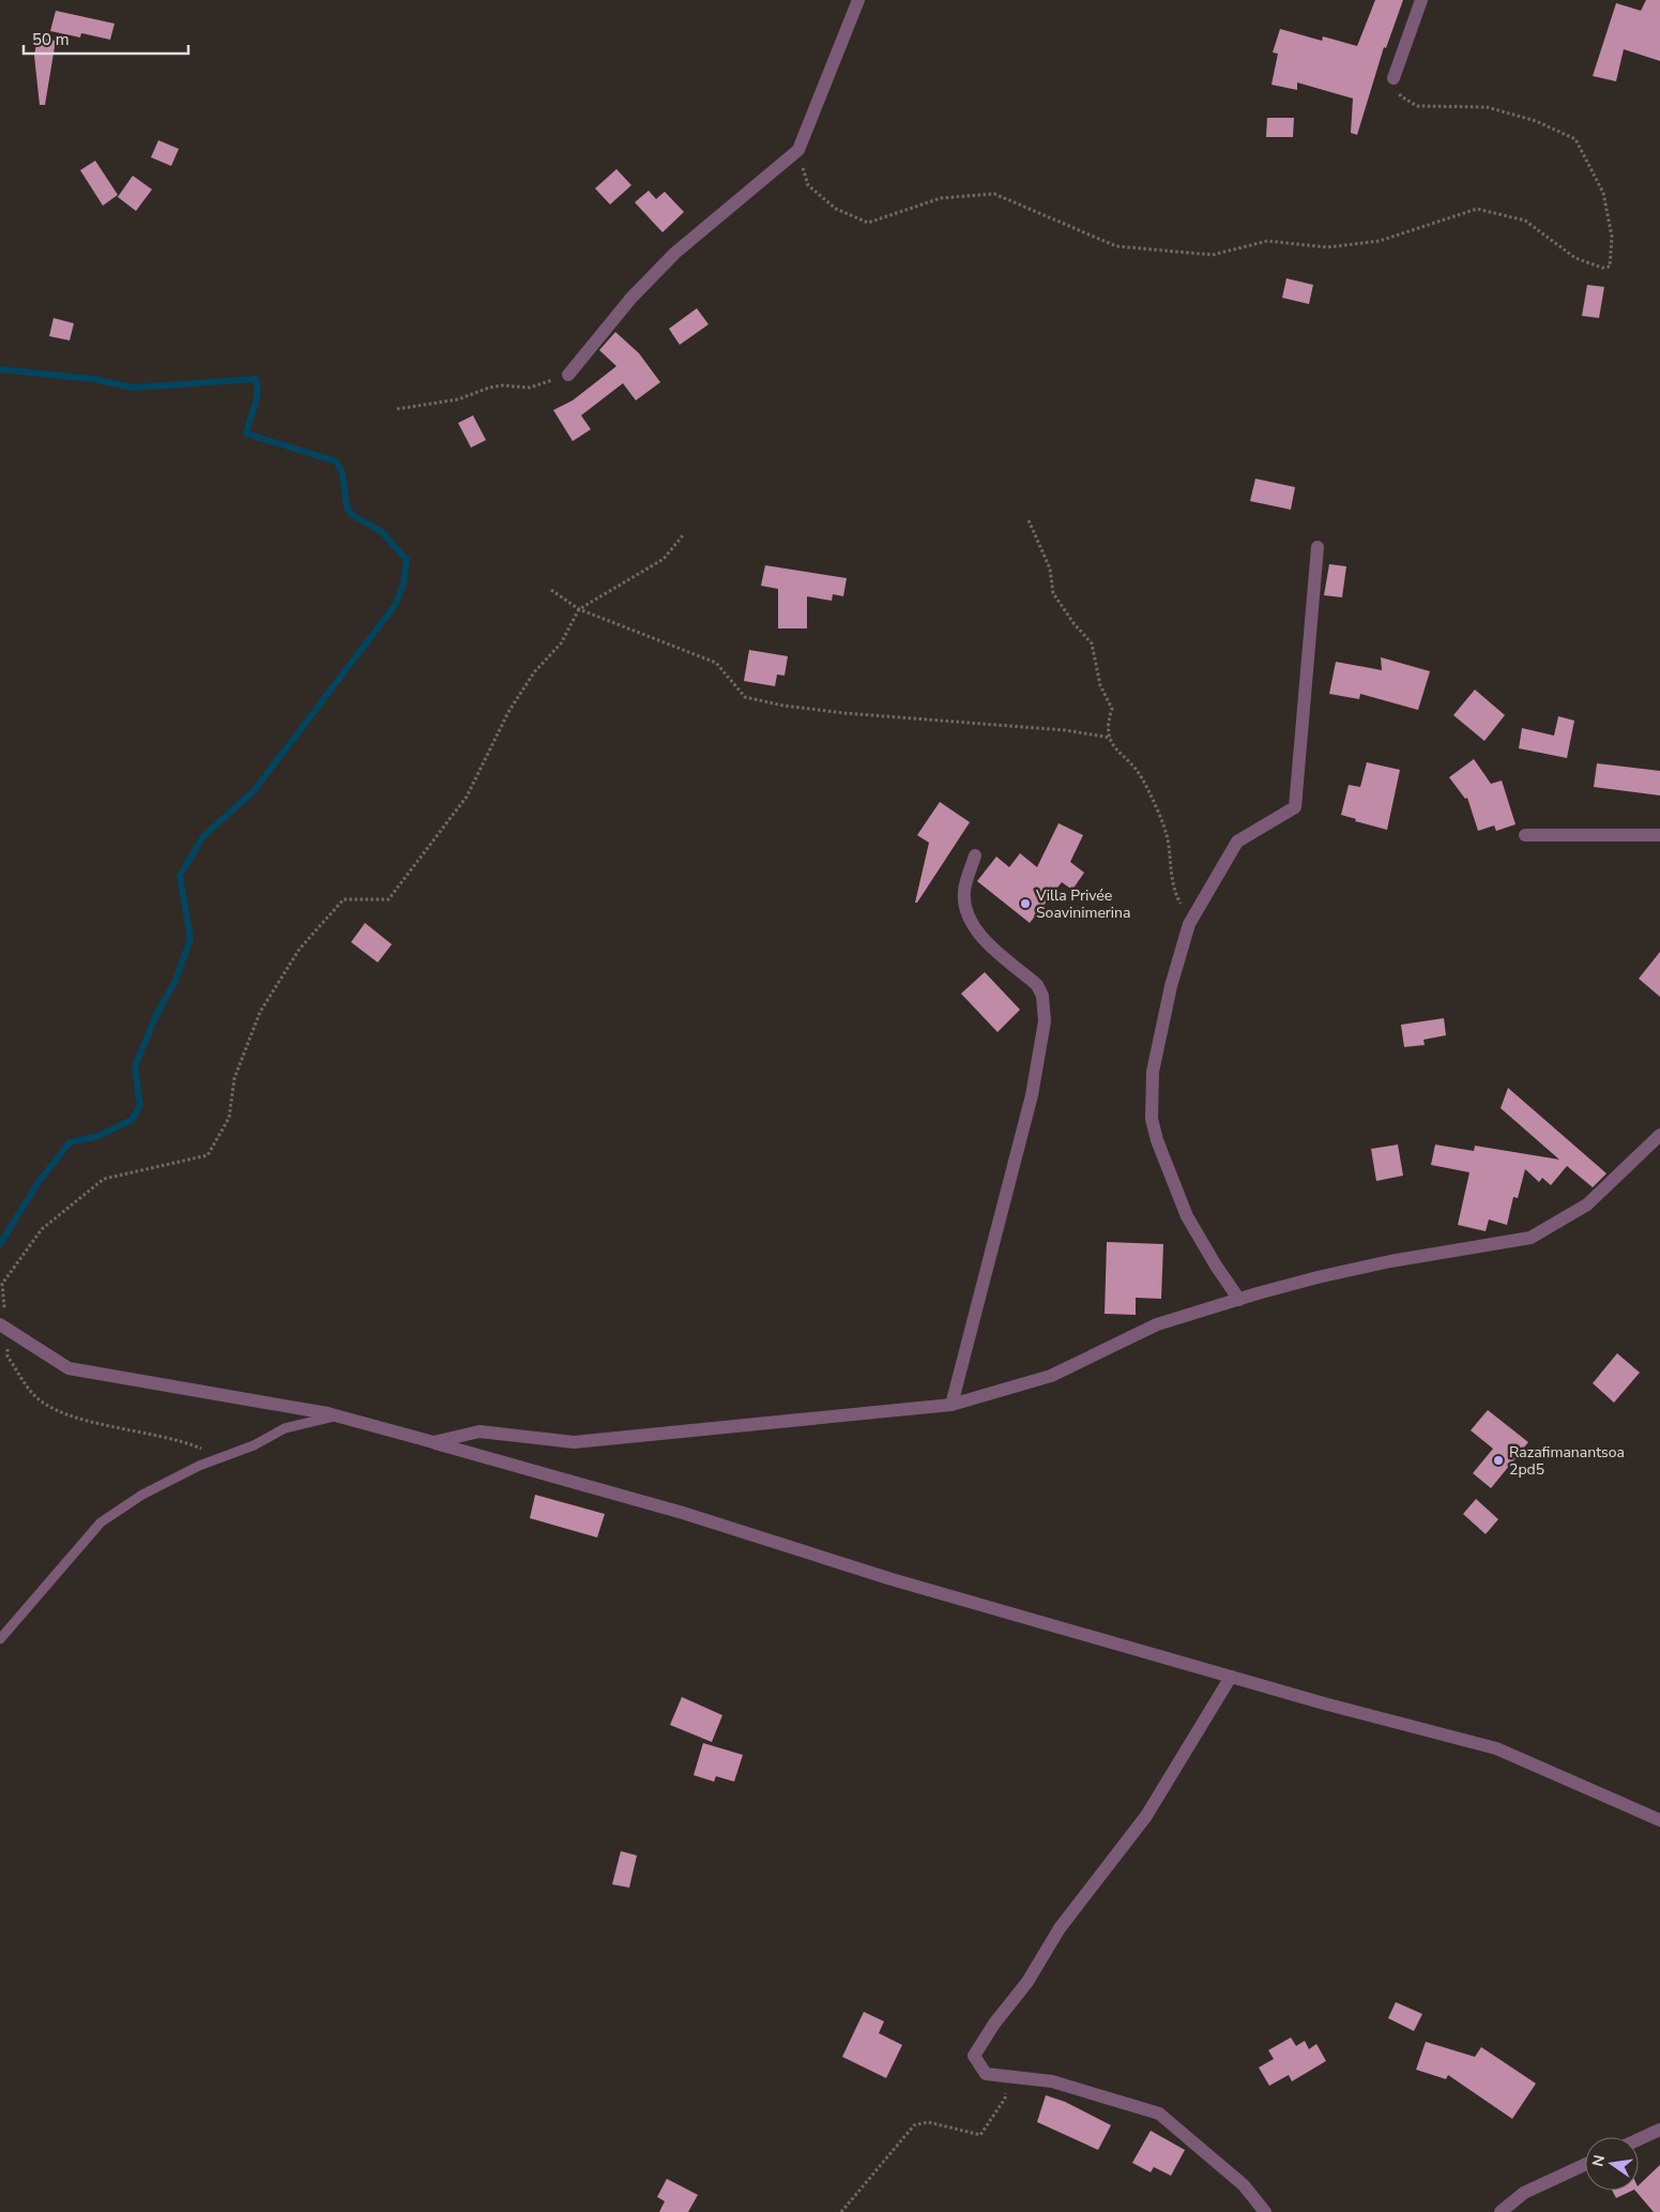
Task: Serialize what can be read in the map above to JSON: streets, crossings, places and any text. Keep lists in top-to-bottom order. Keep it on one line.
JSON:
{"places":["Villa Privée Soavinimerina","Razafimanantsoa 2pd5"],"scale_bar":"50 m","north":"left"}
